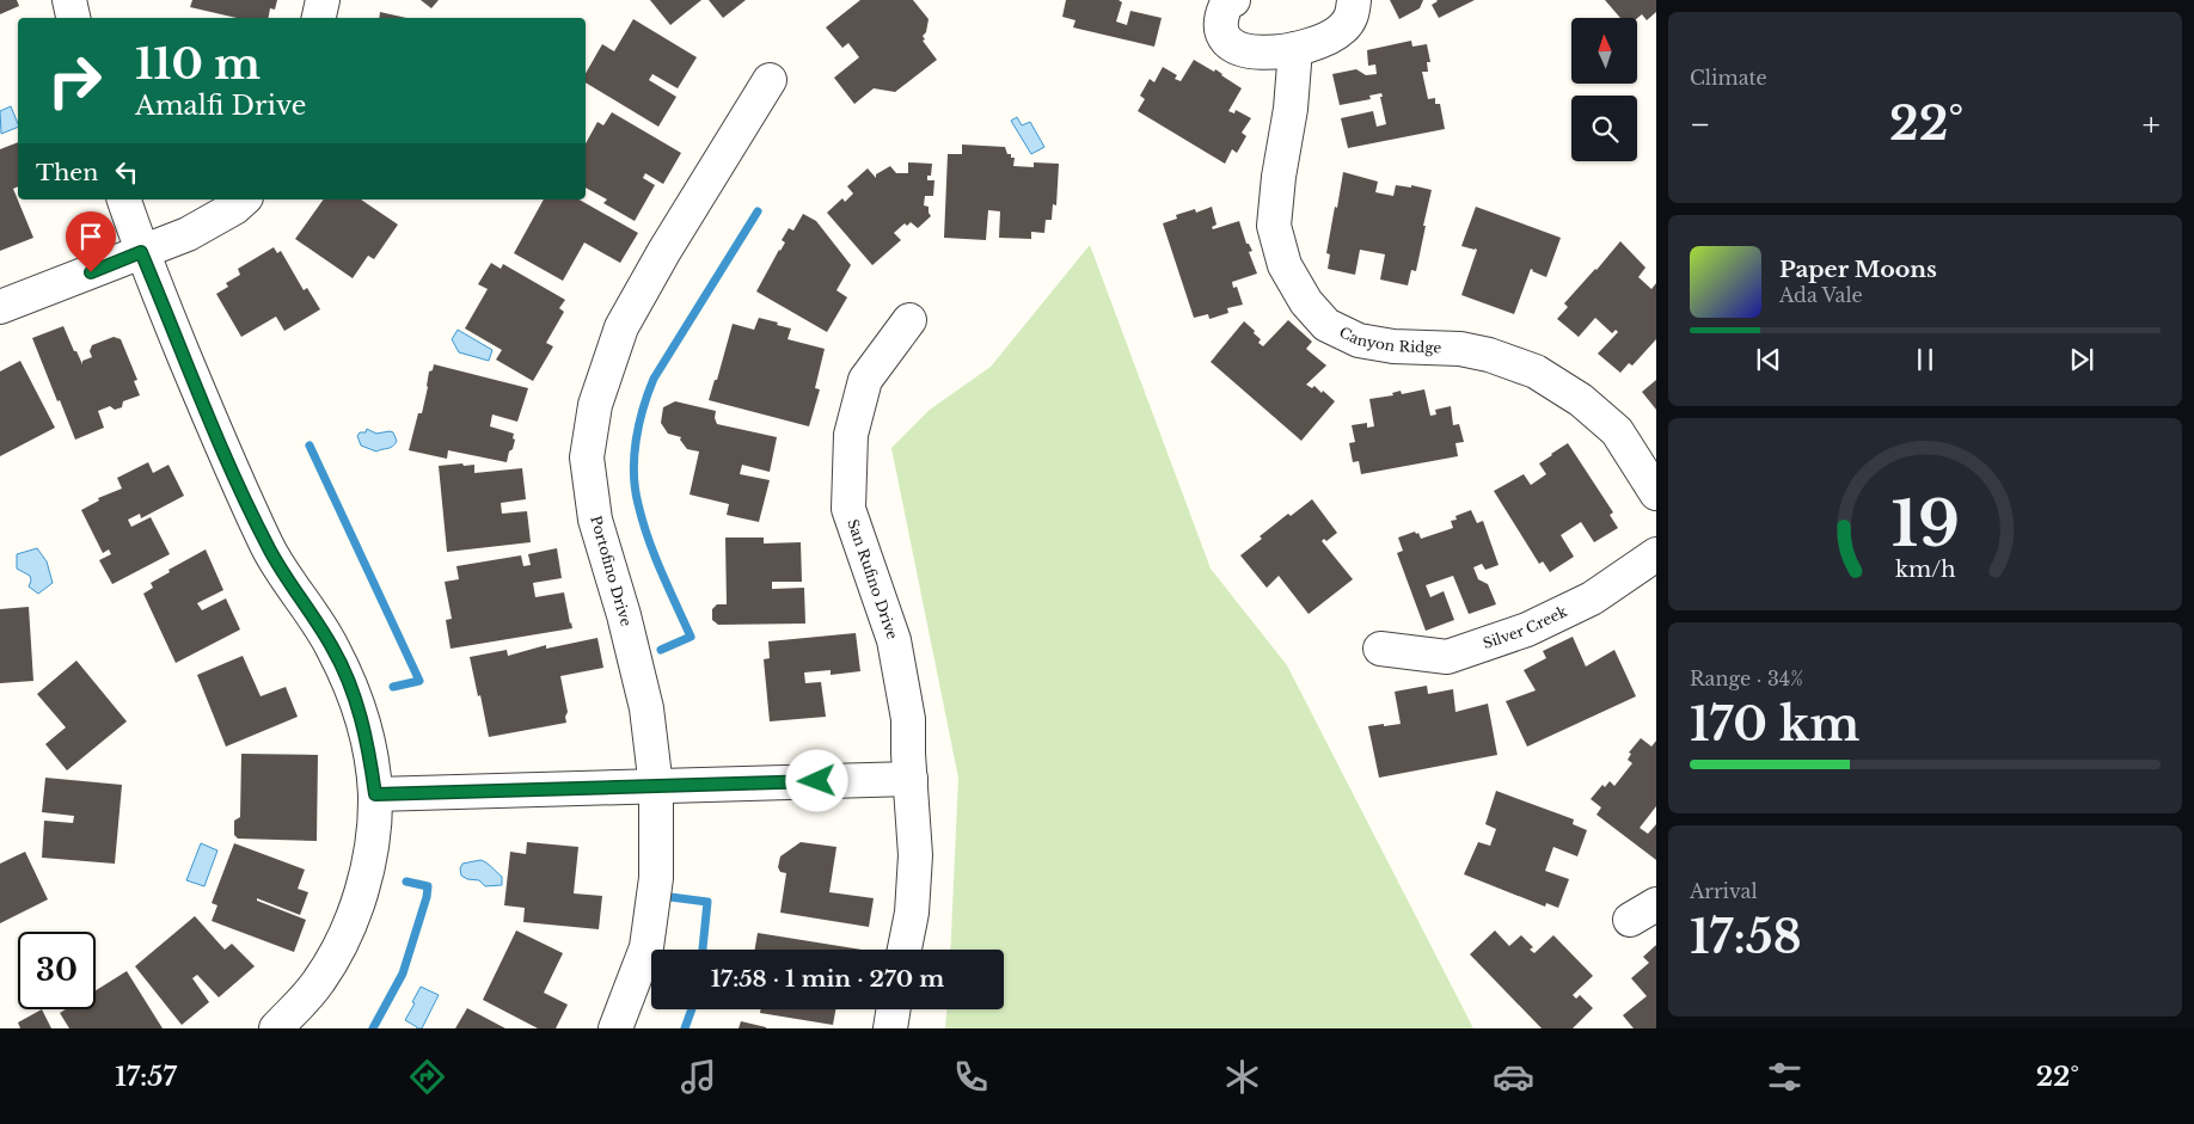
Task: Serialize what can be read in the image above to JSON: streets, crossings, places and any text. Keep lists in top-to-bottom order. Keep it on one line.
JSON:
{"streets":{"street":["Canyon Ridge","Portofino Drive","San Rufino Drive","Silver Creek"]},"north":"top","page":{"tile":["Climate",["Range · 34%","170 km"],["Arrival","17:58"]],"turn":["110 m","Amalfi Drive"],"heat":["−","22°","+"],"then":"Then","song":["Paper Moons","Ada Vale"],"limit":"30","trip":"17:58 · 1 min · 270 m","tabs":["17:57","22°"],"gauge":["19","km/h"]}}
